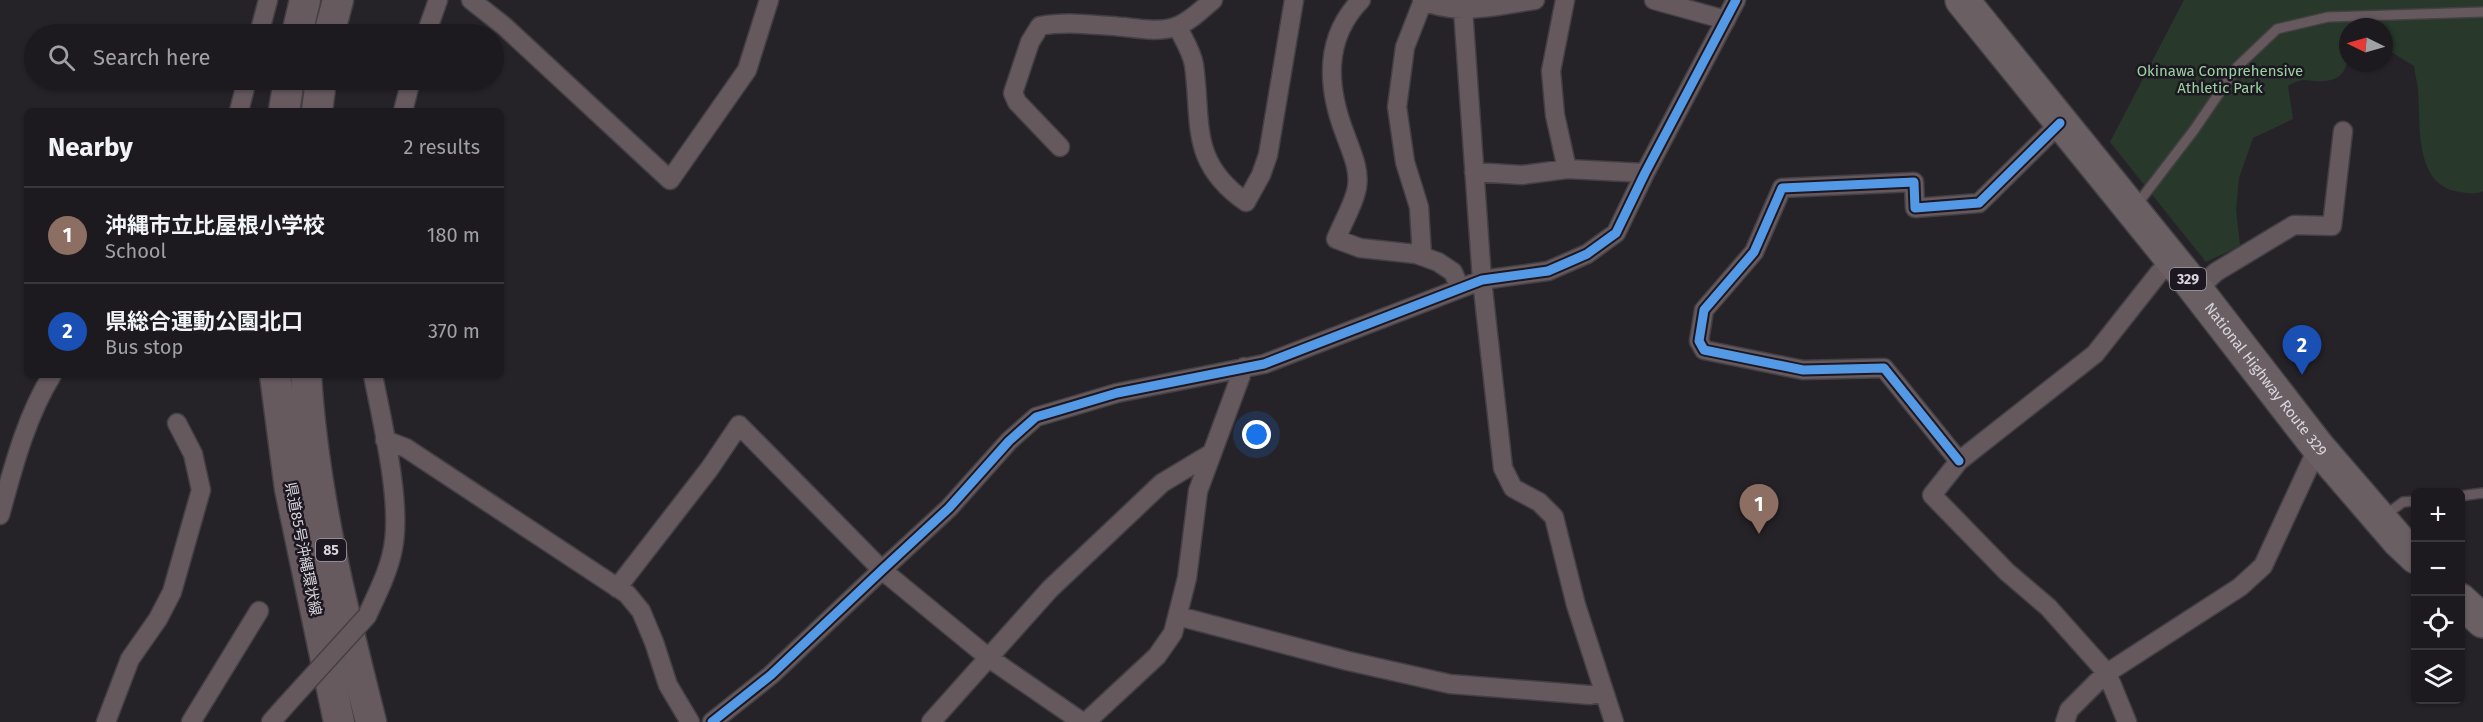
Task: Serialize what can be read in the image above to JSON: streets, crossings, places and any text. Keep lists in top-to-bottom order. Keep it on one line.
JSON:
{"streets":{"highway":["329","National Highway Route 329"],"main road":["県道85号沖縄環状線","85"]},"parks":["Okinawa Comprehensive Athletic Park"],"north":"left","page":{"search":"Search here","heading":["Nearby","2 results"],"list":[{"mark":"1","name":"沖縄市立比屋根小学校","note":"School","value":"180 m"},{"mark":"2","name":"県総合運動公園北口","note":"Bus stop","value":"370 m"}],"pins":["2","1"],"map_buttons":["+","−"]}}
